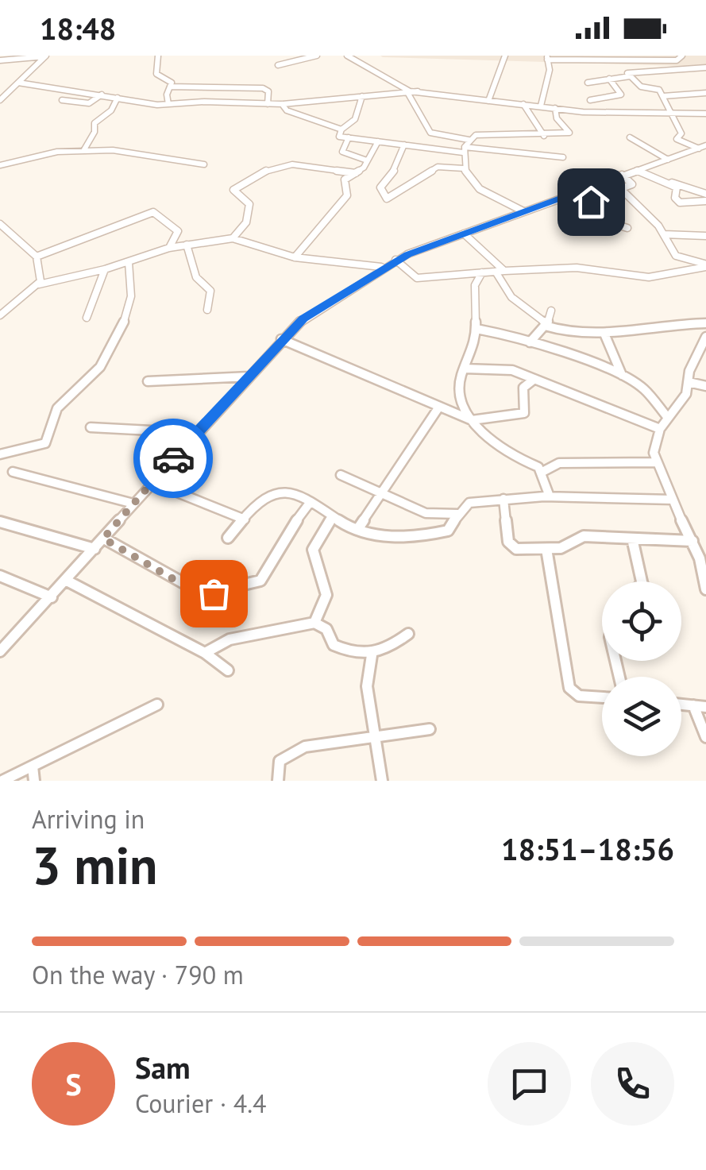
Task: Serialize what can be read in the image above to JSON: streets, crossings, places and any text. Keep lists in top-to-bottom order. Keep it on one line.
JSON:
{"page":{"status":"18:48","heading":["3 min","Arriving in","18:51–18:56"],"panel":["Sam","Courier · 4.4"],"bar":"On the way · 790 m","round":"S"}}
